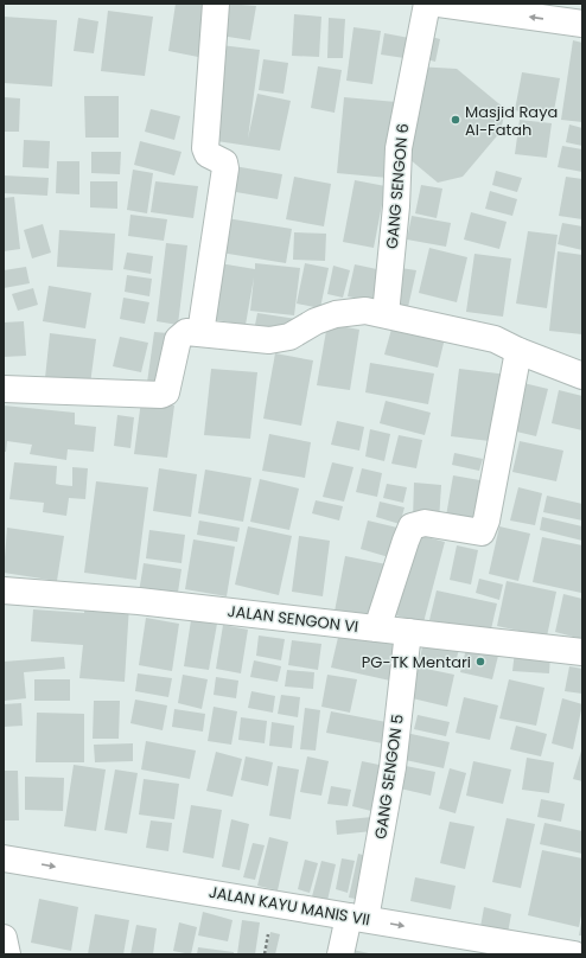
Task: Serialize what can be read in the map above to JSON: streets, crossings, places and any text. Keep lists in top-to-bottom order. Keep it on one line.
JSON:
{"streets":{"street":["GANG SENGON 6","JALAN SENGON VI","GANG SENGON 5","JALAN KAYU MANIS VII"]},"crossings":[["JALAN SENGON VI","GANG SENGON 5"],["GANG SENGON 5","JALAN KAYU MANIS VII"]],"one_way":["JALAN KAYU MANIS VII"],"places":["Masjid Raya Al-Fatah","PG-TK Mentari"]}
